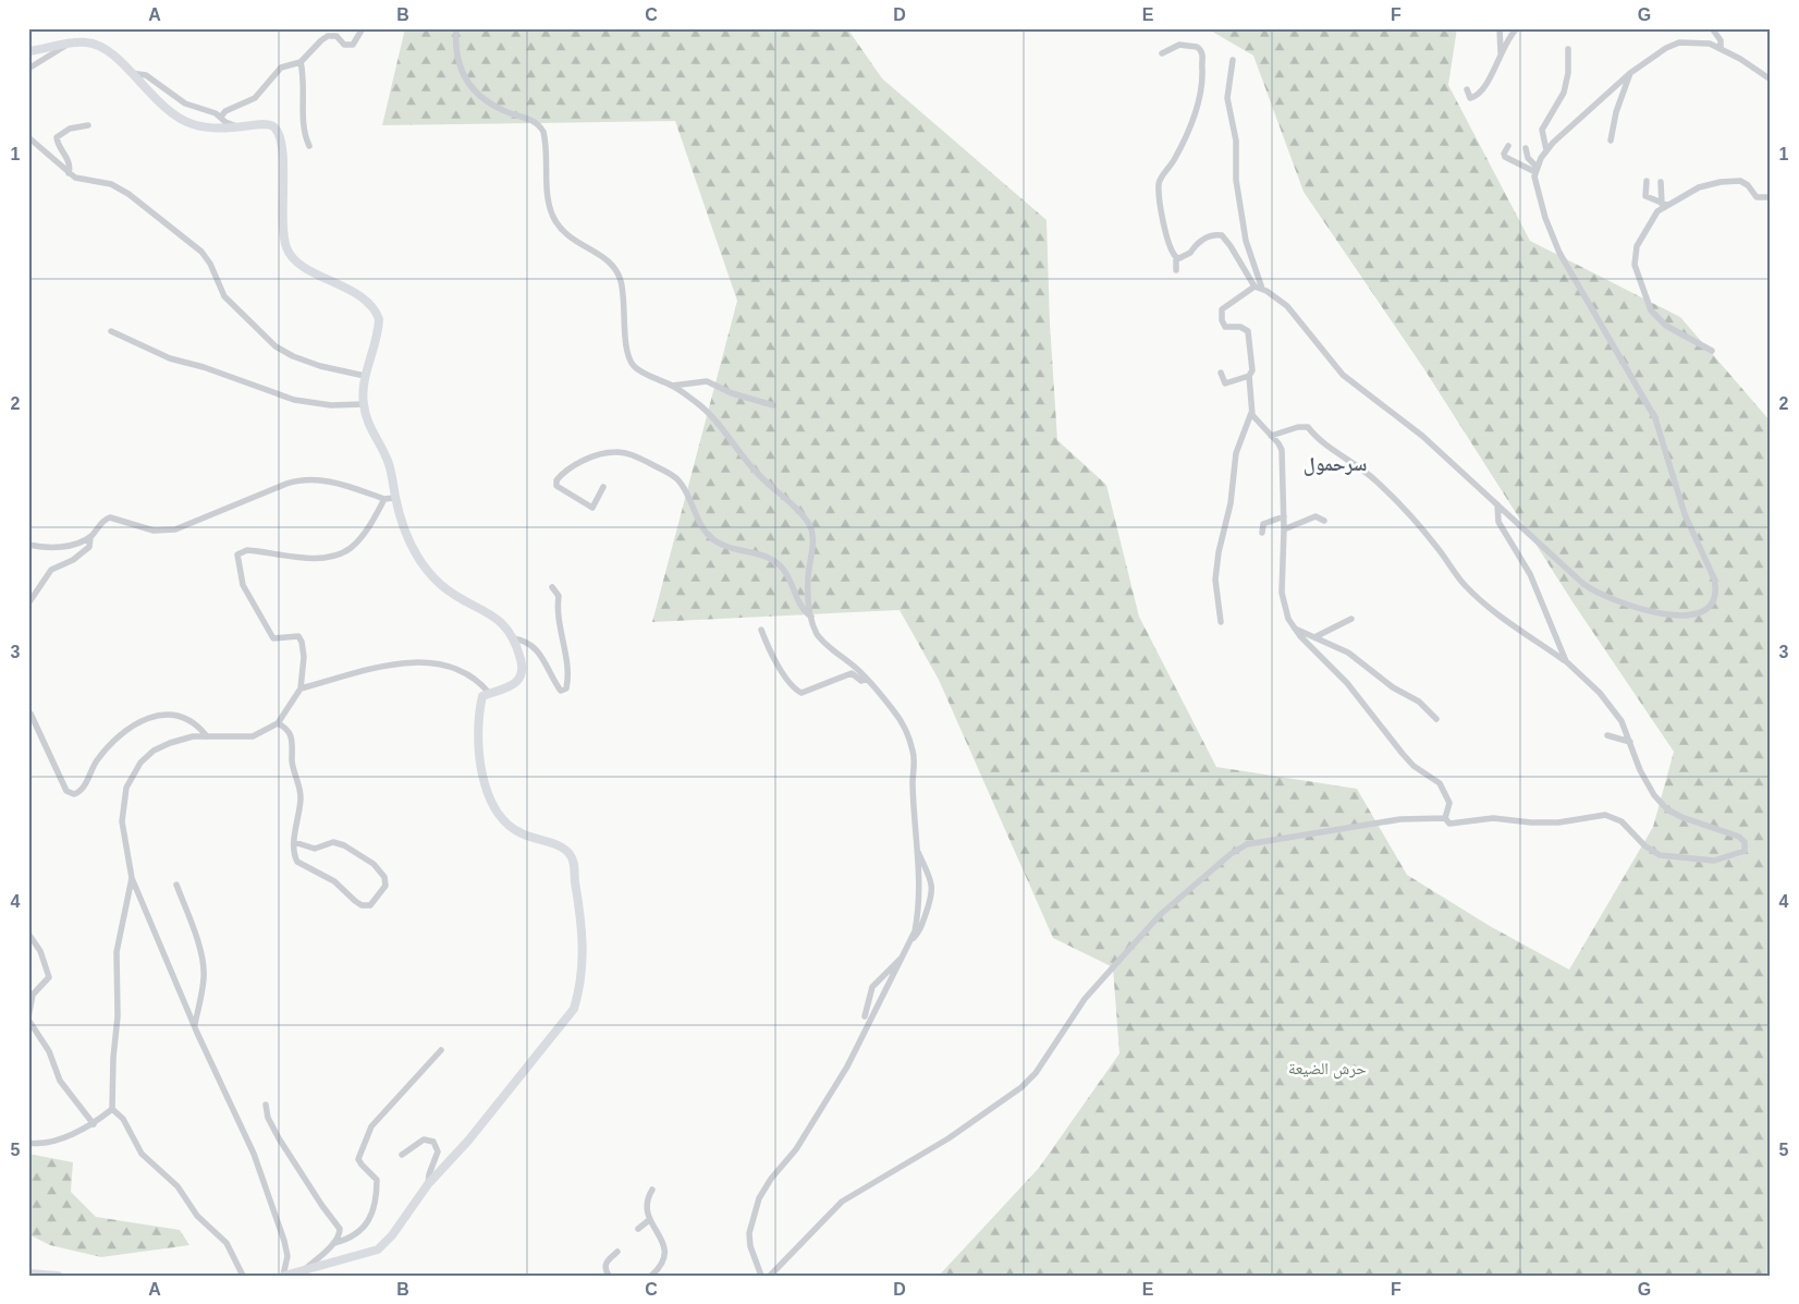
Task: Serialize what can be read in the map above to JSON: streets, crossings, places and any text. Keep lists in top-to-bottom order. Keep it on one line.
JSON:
{"districts":["سرحمول"],"parks":["حرش الضيعة"],"grid":{"columns":["A","B","C","D","E","F","G"],"rows":["1","2","3","4","5"]}}
